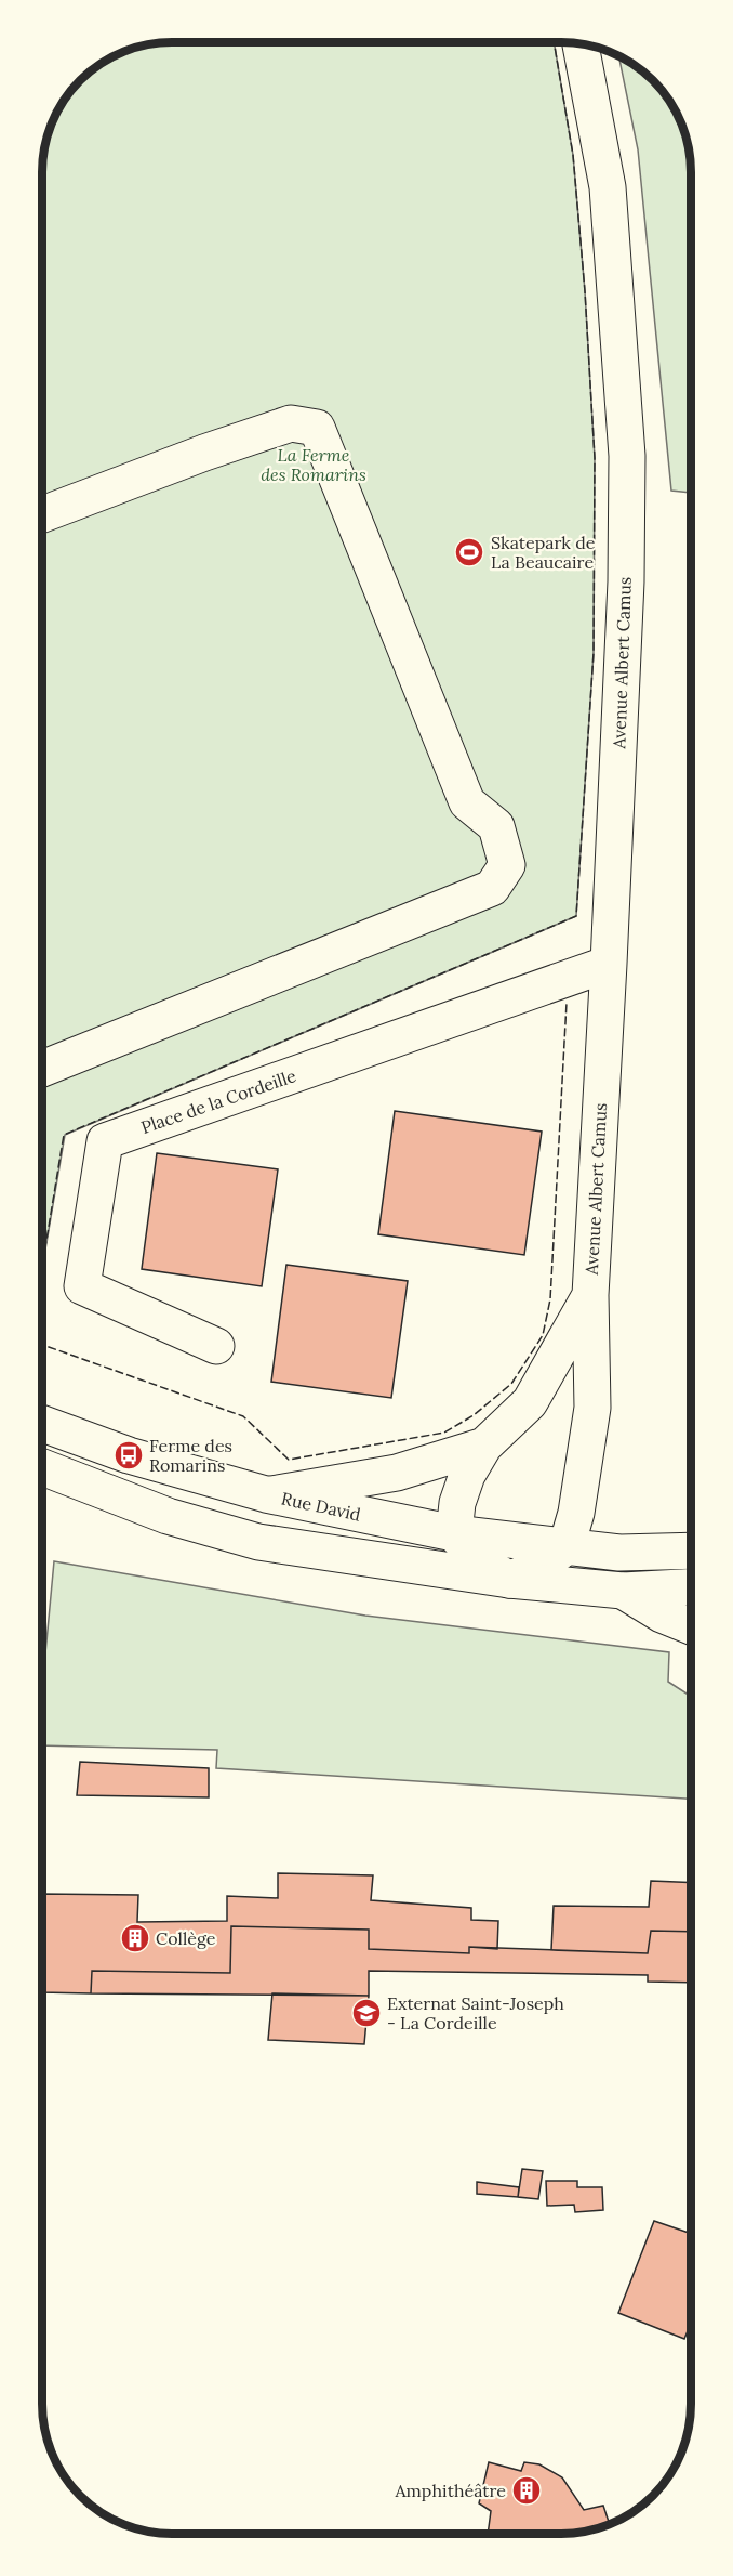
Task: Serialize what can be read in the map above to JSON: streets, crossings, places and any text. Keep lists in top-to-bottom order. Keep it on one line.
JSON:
{"streets":{"street":["Avenue Albert Camus","Place de la Cordeille","Rue David"]},"crossings":[["Avenue Albert Camus","Place de la Cordeille"],["Avenue Albert Camus","Rue David"]],"parks":["La Ferme des Romarins"],"places":{"sports":["Skatepark de La Beaucaire"],"bus stop":["Ferme des Romarins"],"building":["Collège","Amphithéâtre"],"school or university":["Externat Saint-Joseph - La Cordeille"]}}
